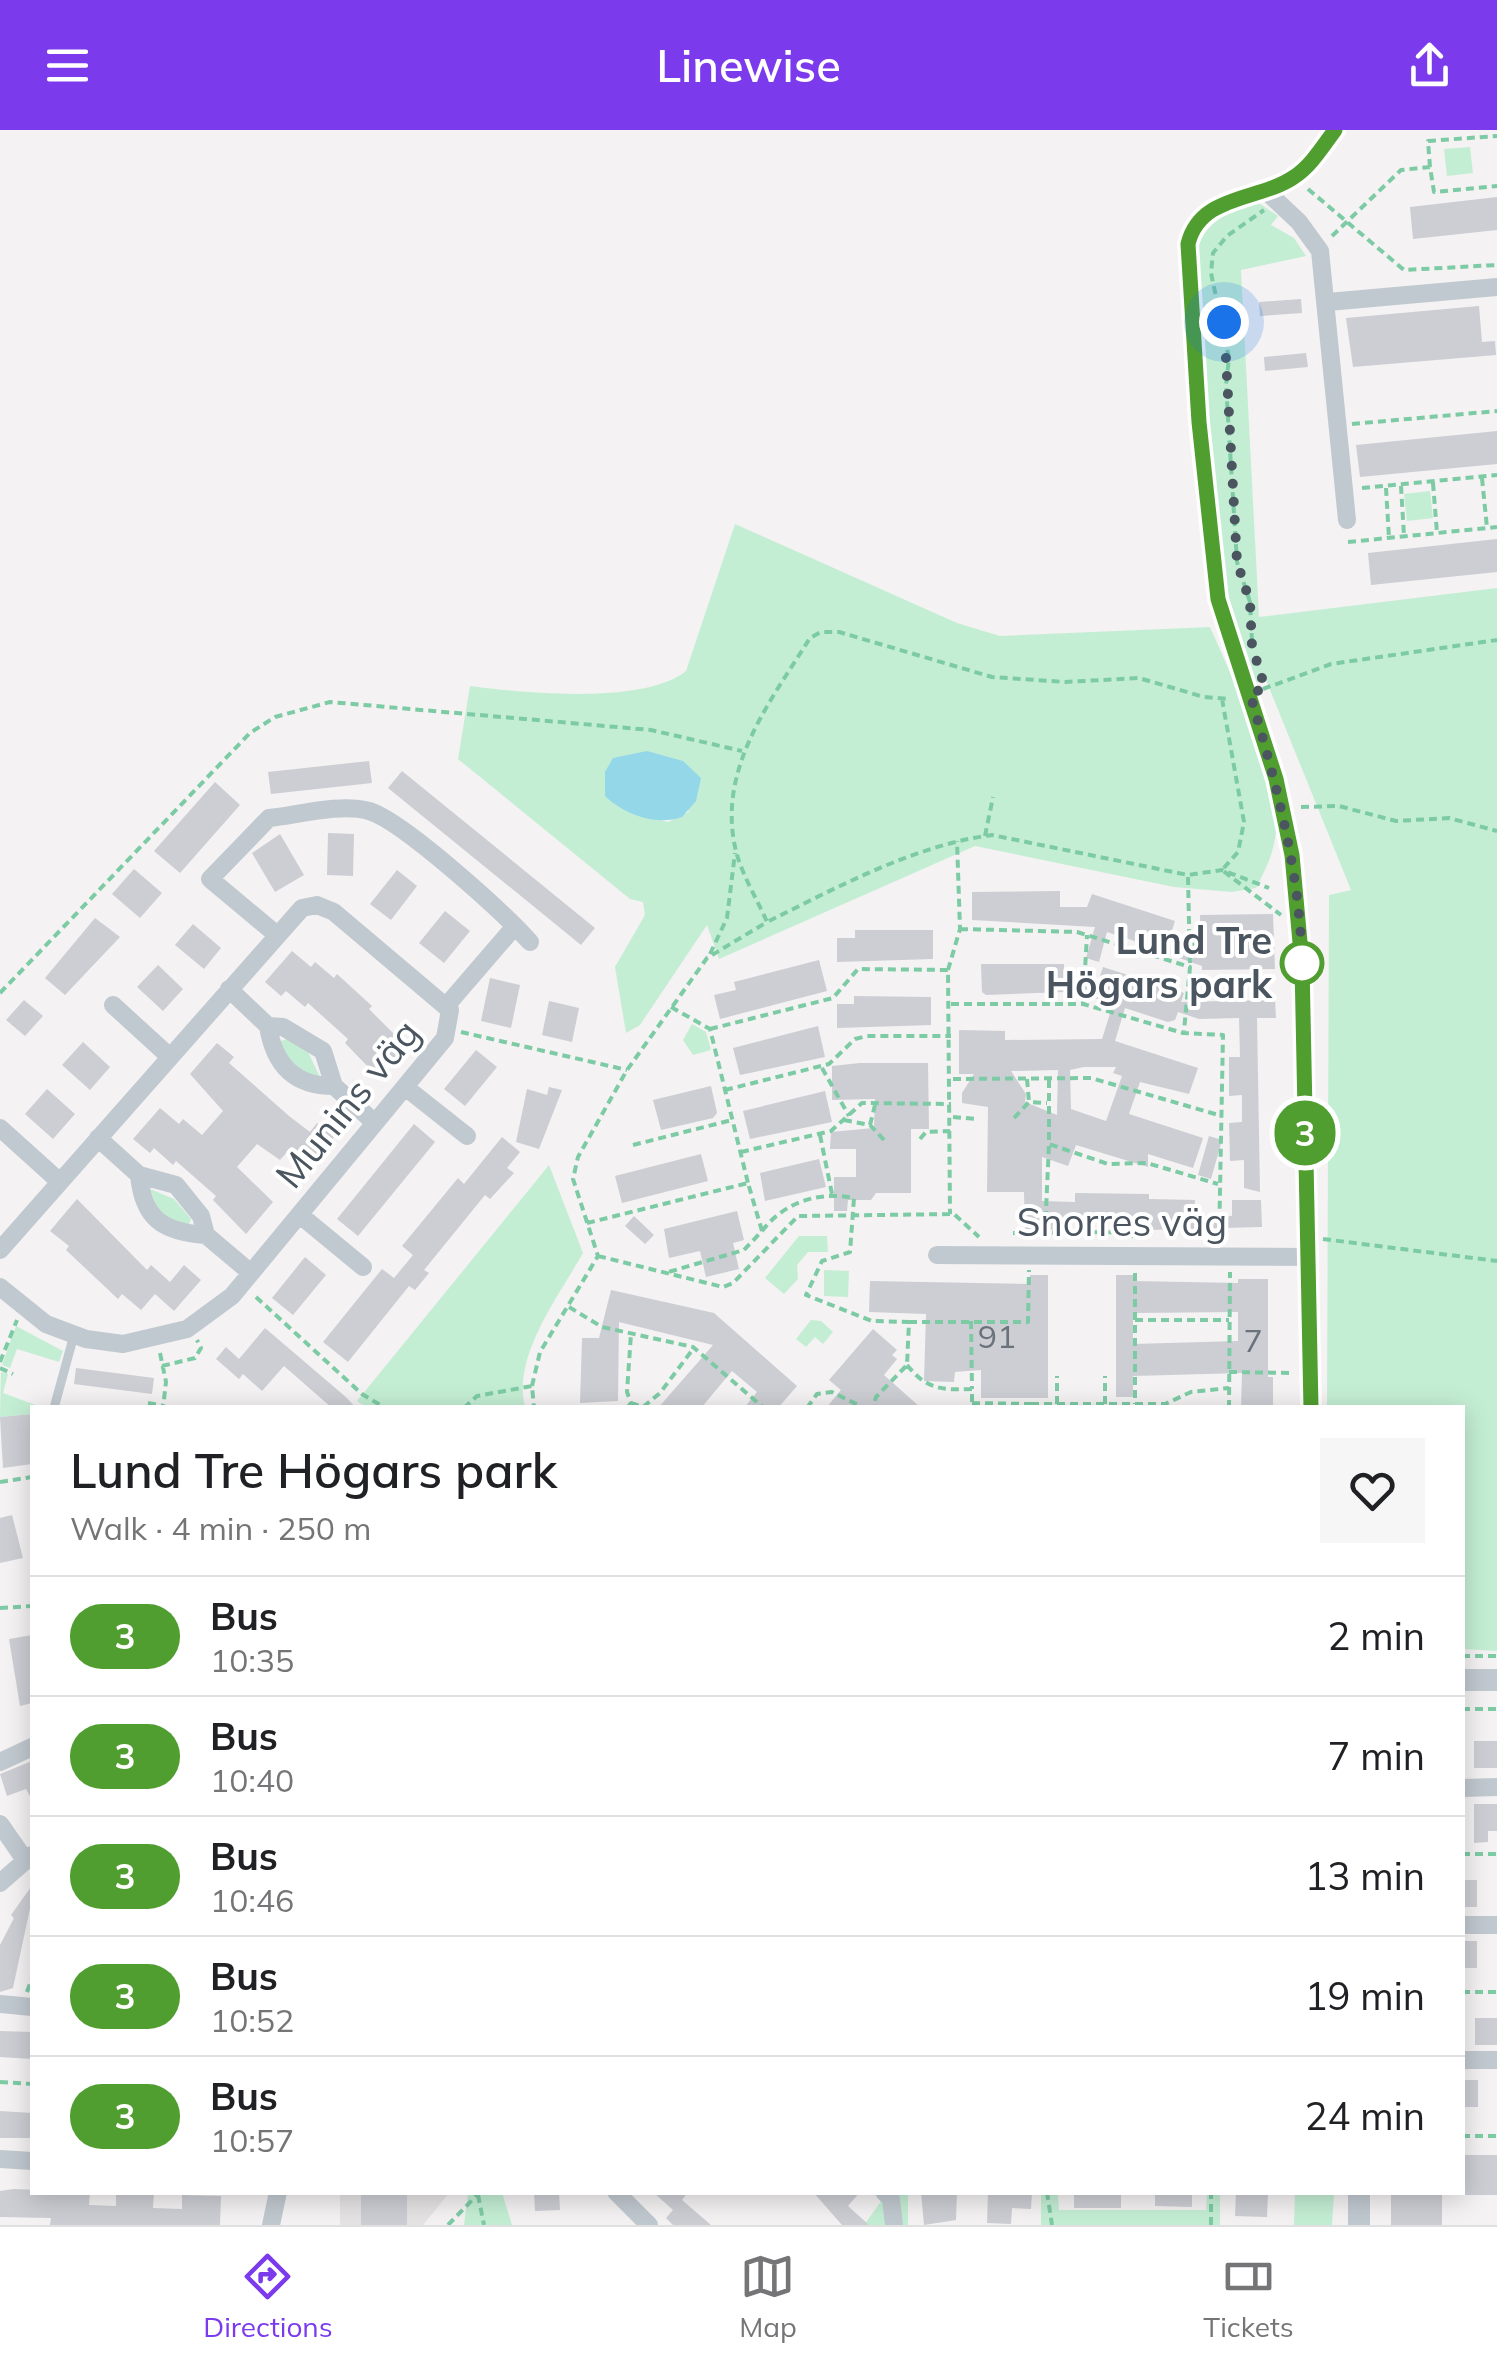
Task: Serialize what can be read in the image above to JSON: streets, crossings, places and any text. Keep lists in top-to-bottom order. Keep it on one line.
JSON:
{"streets":{"street":["Munins väg","Snorres väg"]},"places":["Lund Tre Högars park"],"lines":["bus line 3"],"house_numbers":["91","7"],"page":{"header":"Linewise","on_map":"3","heading":["Lund Tre Högars park","Walk · 4 min · 250 m"],"list":[{"mark":"3","name":"Bus","note":"10:35","value":"2 min"},{"mark":"3","name":"Bus","note":"10:40","value":"7 min"},{"mark":"3","name":"Bus","note":"10:46","value":"13 min"},{"mark":"3","name":"Bus","note":"10:52","value":"19 min"},{"mark":"3","name":"Bus","note":"10:57","value":"24 min"}],"tabs":["Directions","Map","Tickets"]}}
